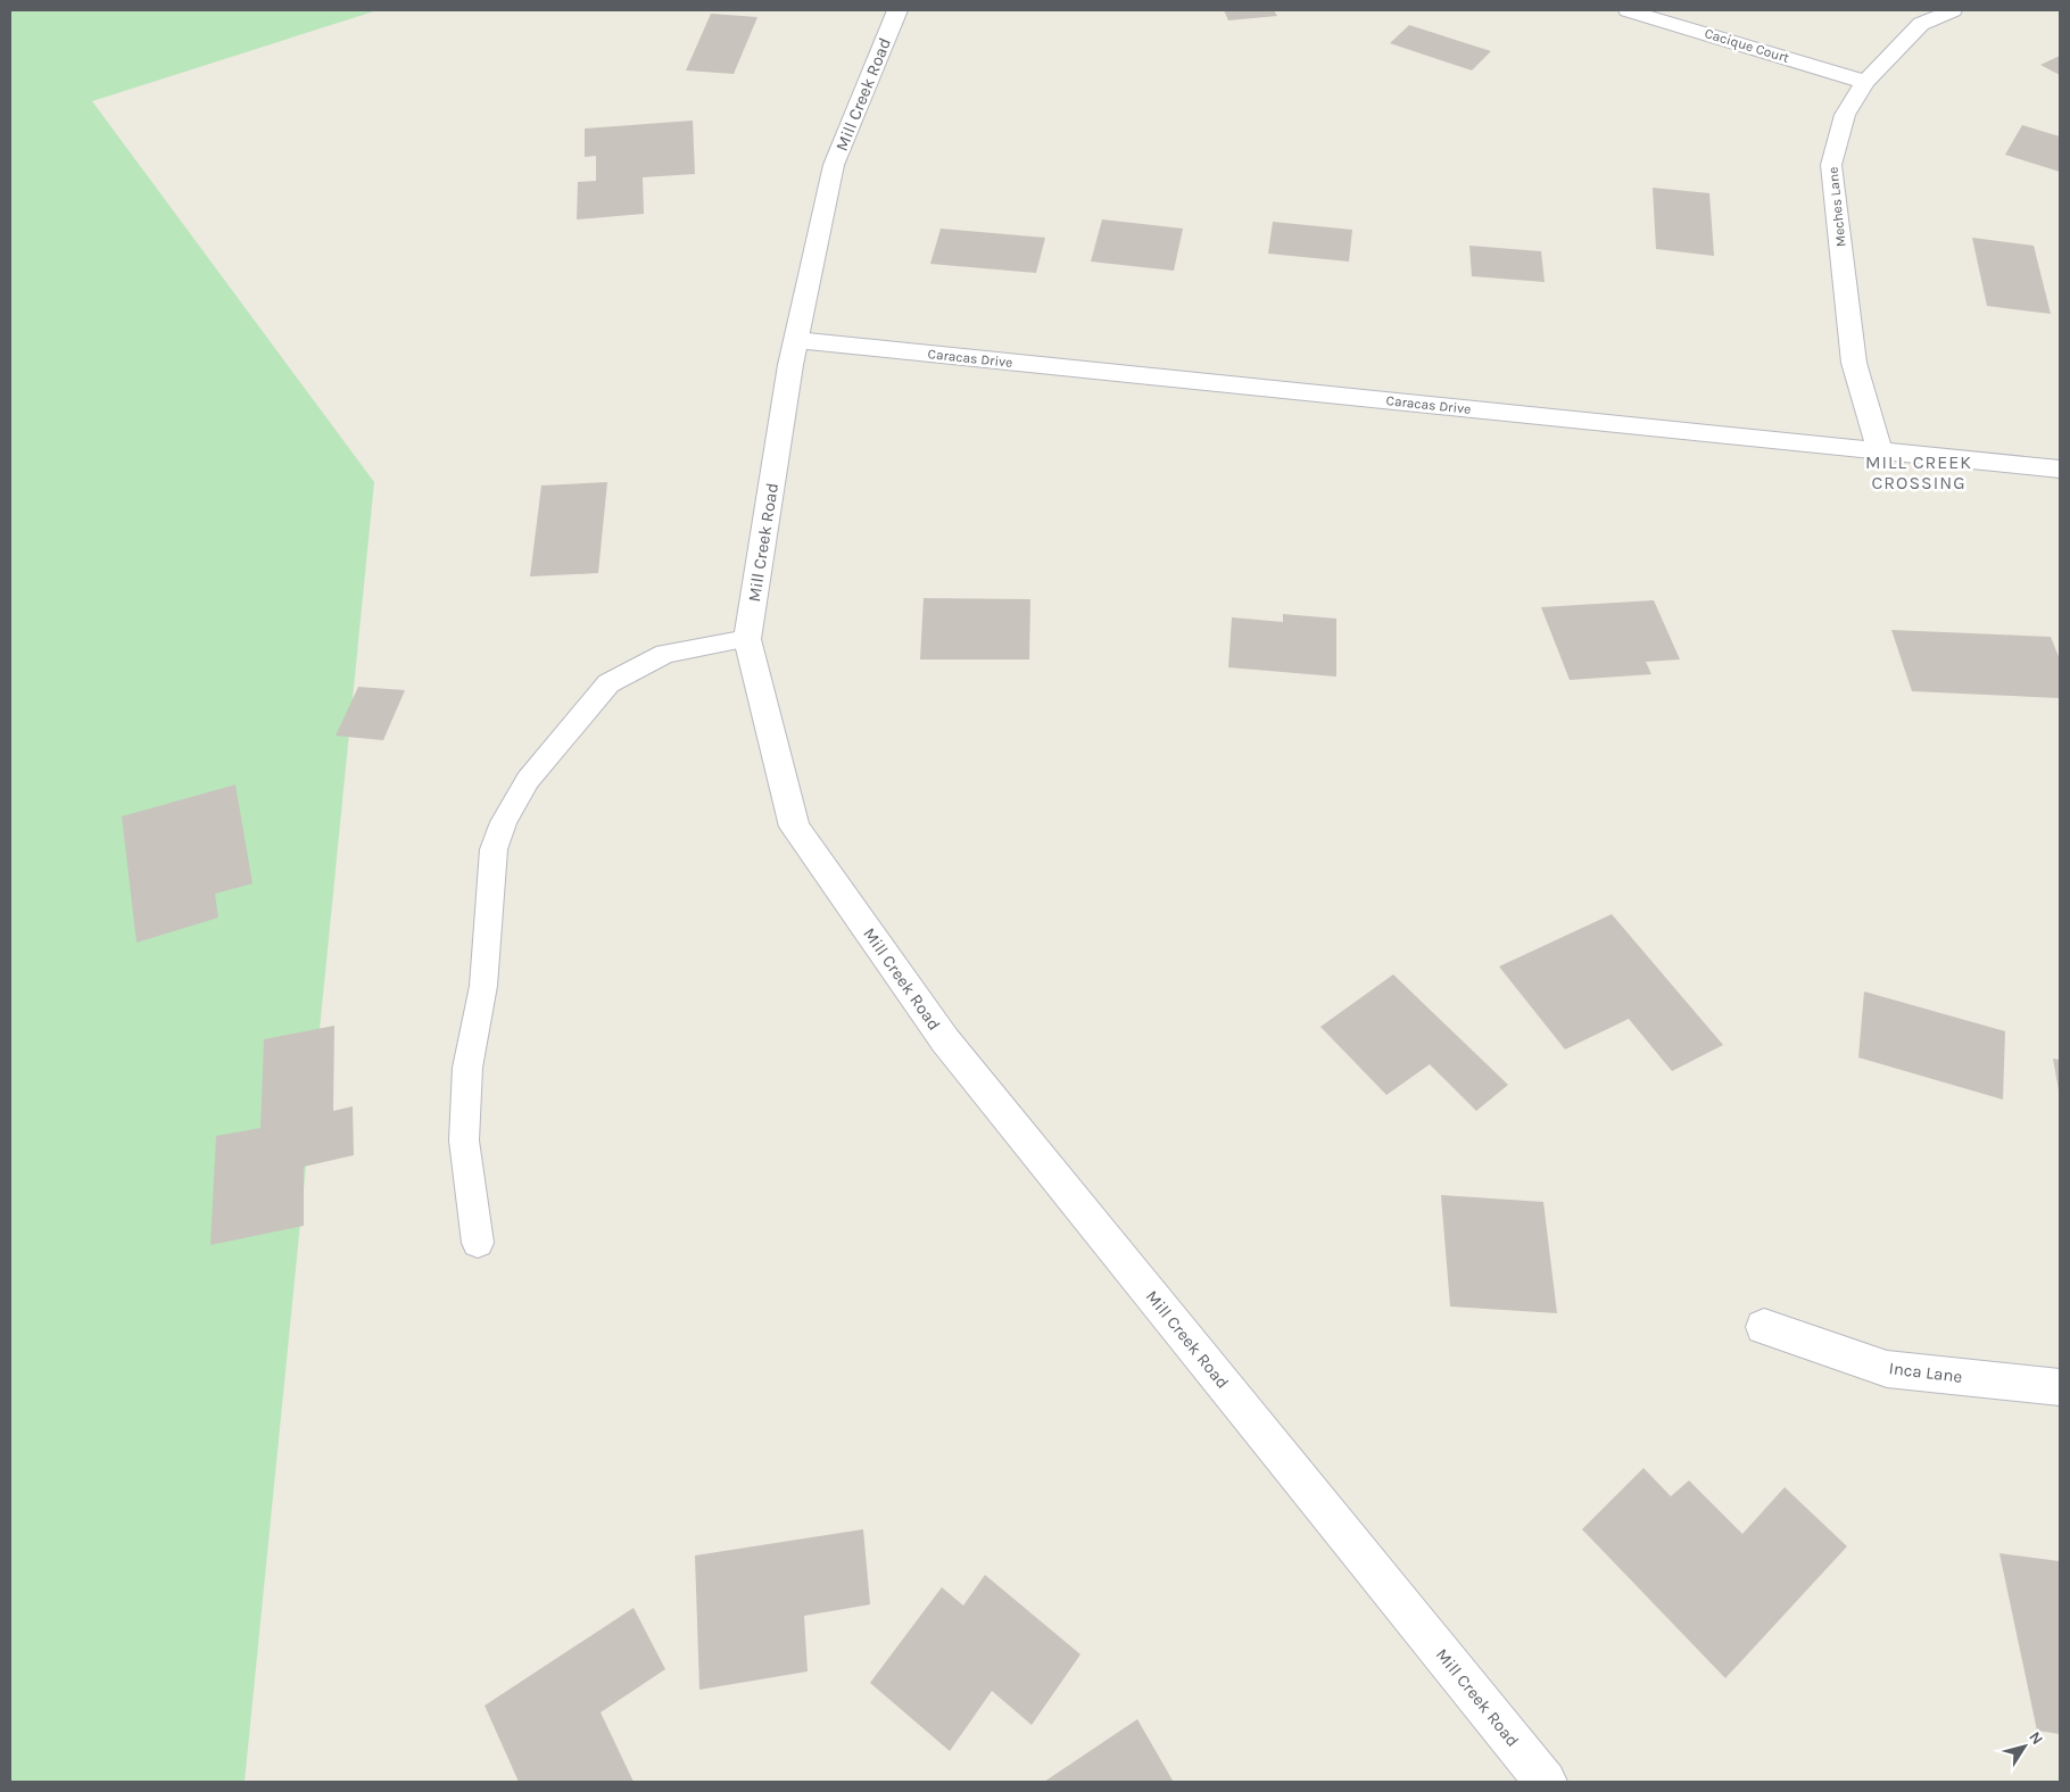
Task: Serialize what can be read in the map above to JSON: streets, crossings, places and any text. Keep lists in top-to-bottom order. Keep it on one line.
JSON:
{"streets":{"street":["Cacique Court","Mill Creek Road","Meches Lane","Caracas Drive","Inca Lane"]},"crossings":[["Cacique Court","Meches Lane"],["Mill Creek Road","Caracas Drive"],["Meches Lane","Caracas Drive"]],"districts":["MILL CREEK CROSSING"],"north":"top right"}
